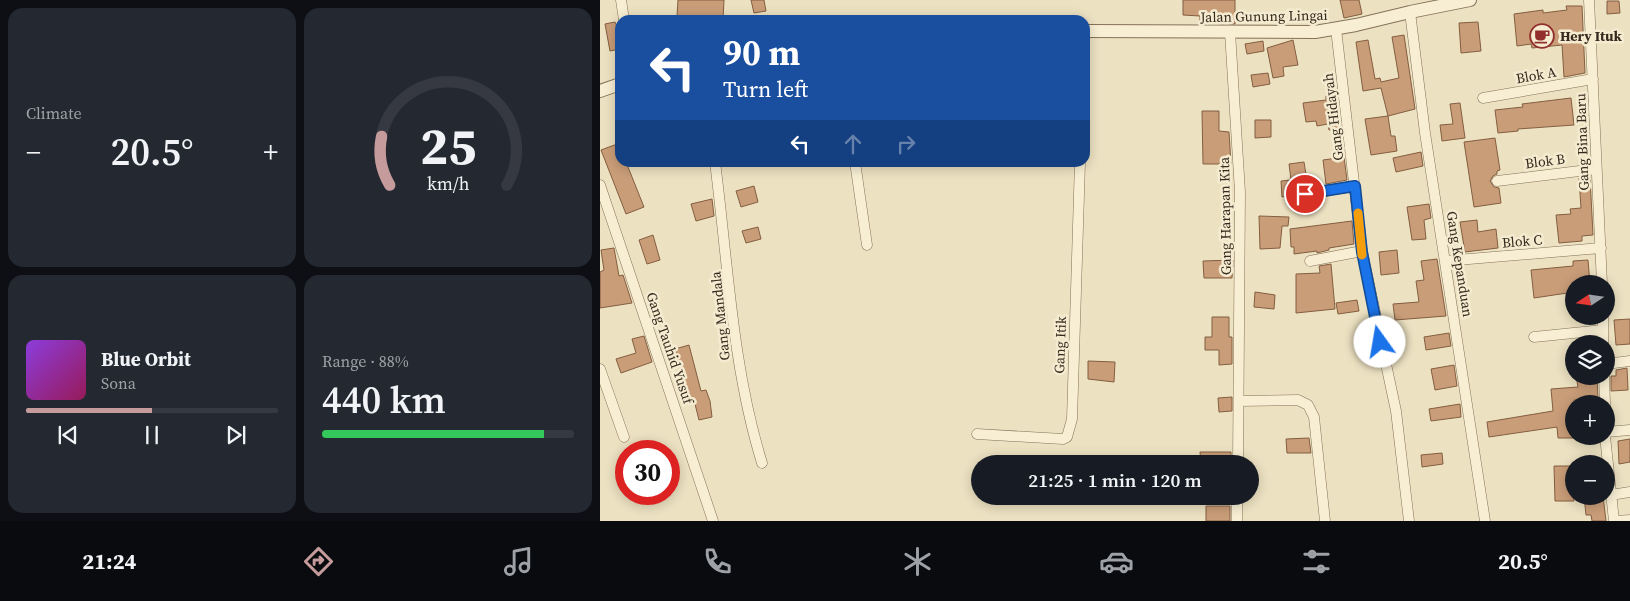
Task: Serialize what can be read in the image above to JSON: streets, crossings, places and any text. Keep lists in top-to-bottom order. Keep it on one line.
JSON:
{"streets":{"street":["Jalan Gunung Lingai","Blok A","Gang Hidayah","Gang Bina Baru","Blok B","Gang Harapan Kita","Blok C","Gang Kepanduan","Gang Mandala","Gang Itik","Gang Tauhid Yusuf"]},"crossings":[["Jalan Gunung Lingai","Gang Hidayah"],["Jalan Gunung Lingai","Gang Harapan Kita"],["Jalan Gunung Lingai","Gang Kepanduan"],["Blok A","Gang Bina Baru"],["Gang Bina Baru","Blok B"],["Gang Bina Baru","Blok C"],["Blok C","Gang Kepanduan"]],"places":{"cafe":["Hery Ituk"]},"north":"left","page":{"tile":["Climate",["Range · 88%","440 km"]],"turn":["90 m","Turn left"],"heat":["−","20.5°","+"],"map_buttons":["+","−"],"song":["Blue Orbit","Sona"],"limit":"30","trip":"21:25 · 1 min · 120 m","tabs":["21:24","20.5°"],"gauge":["25","km/h"]}}
